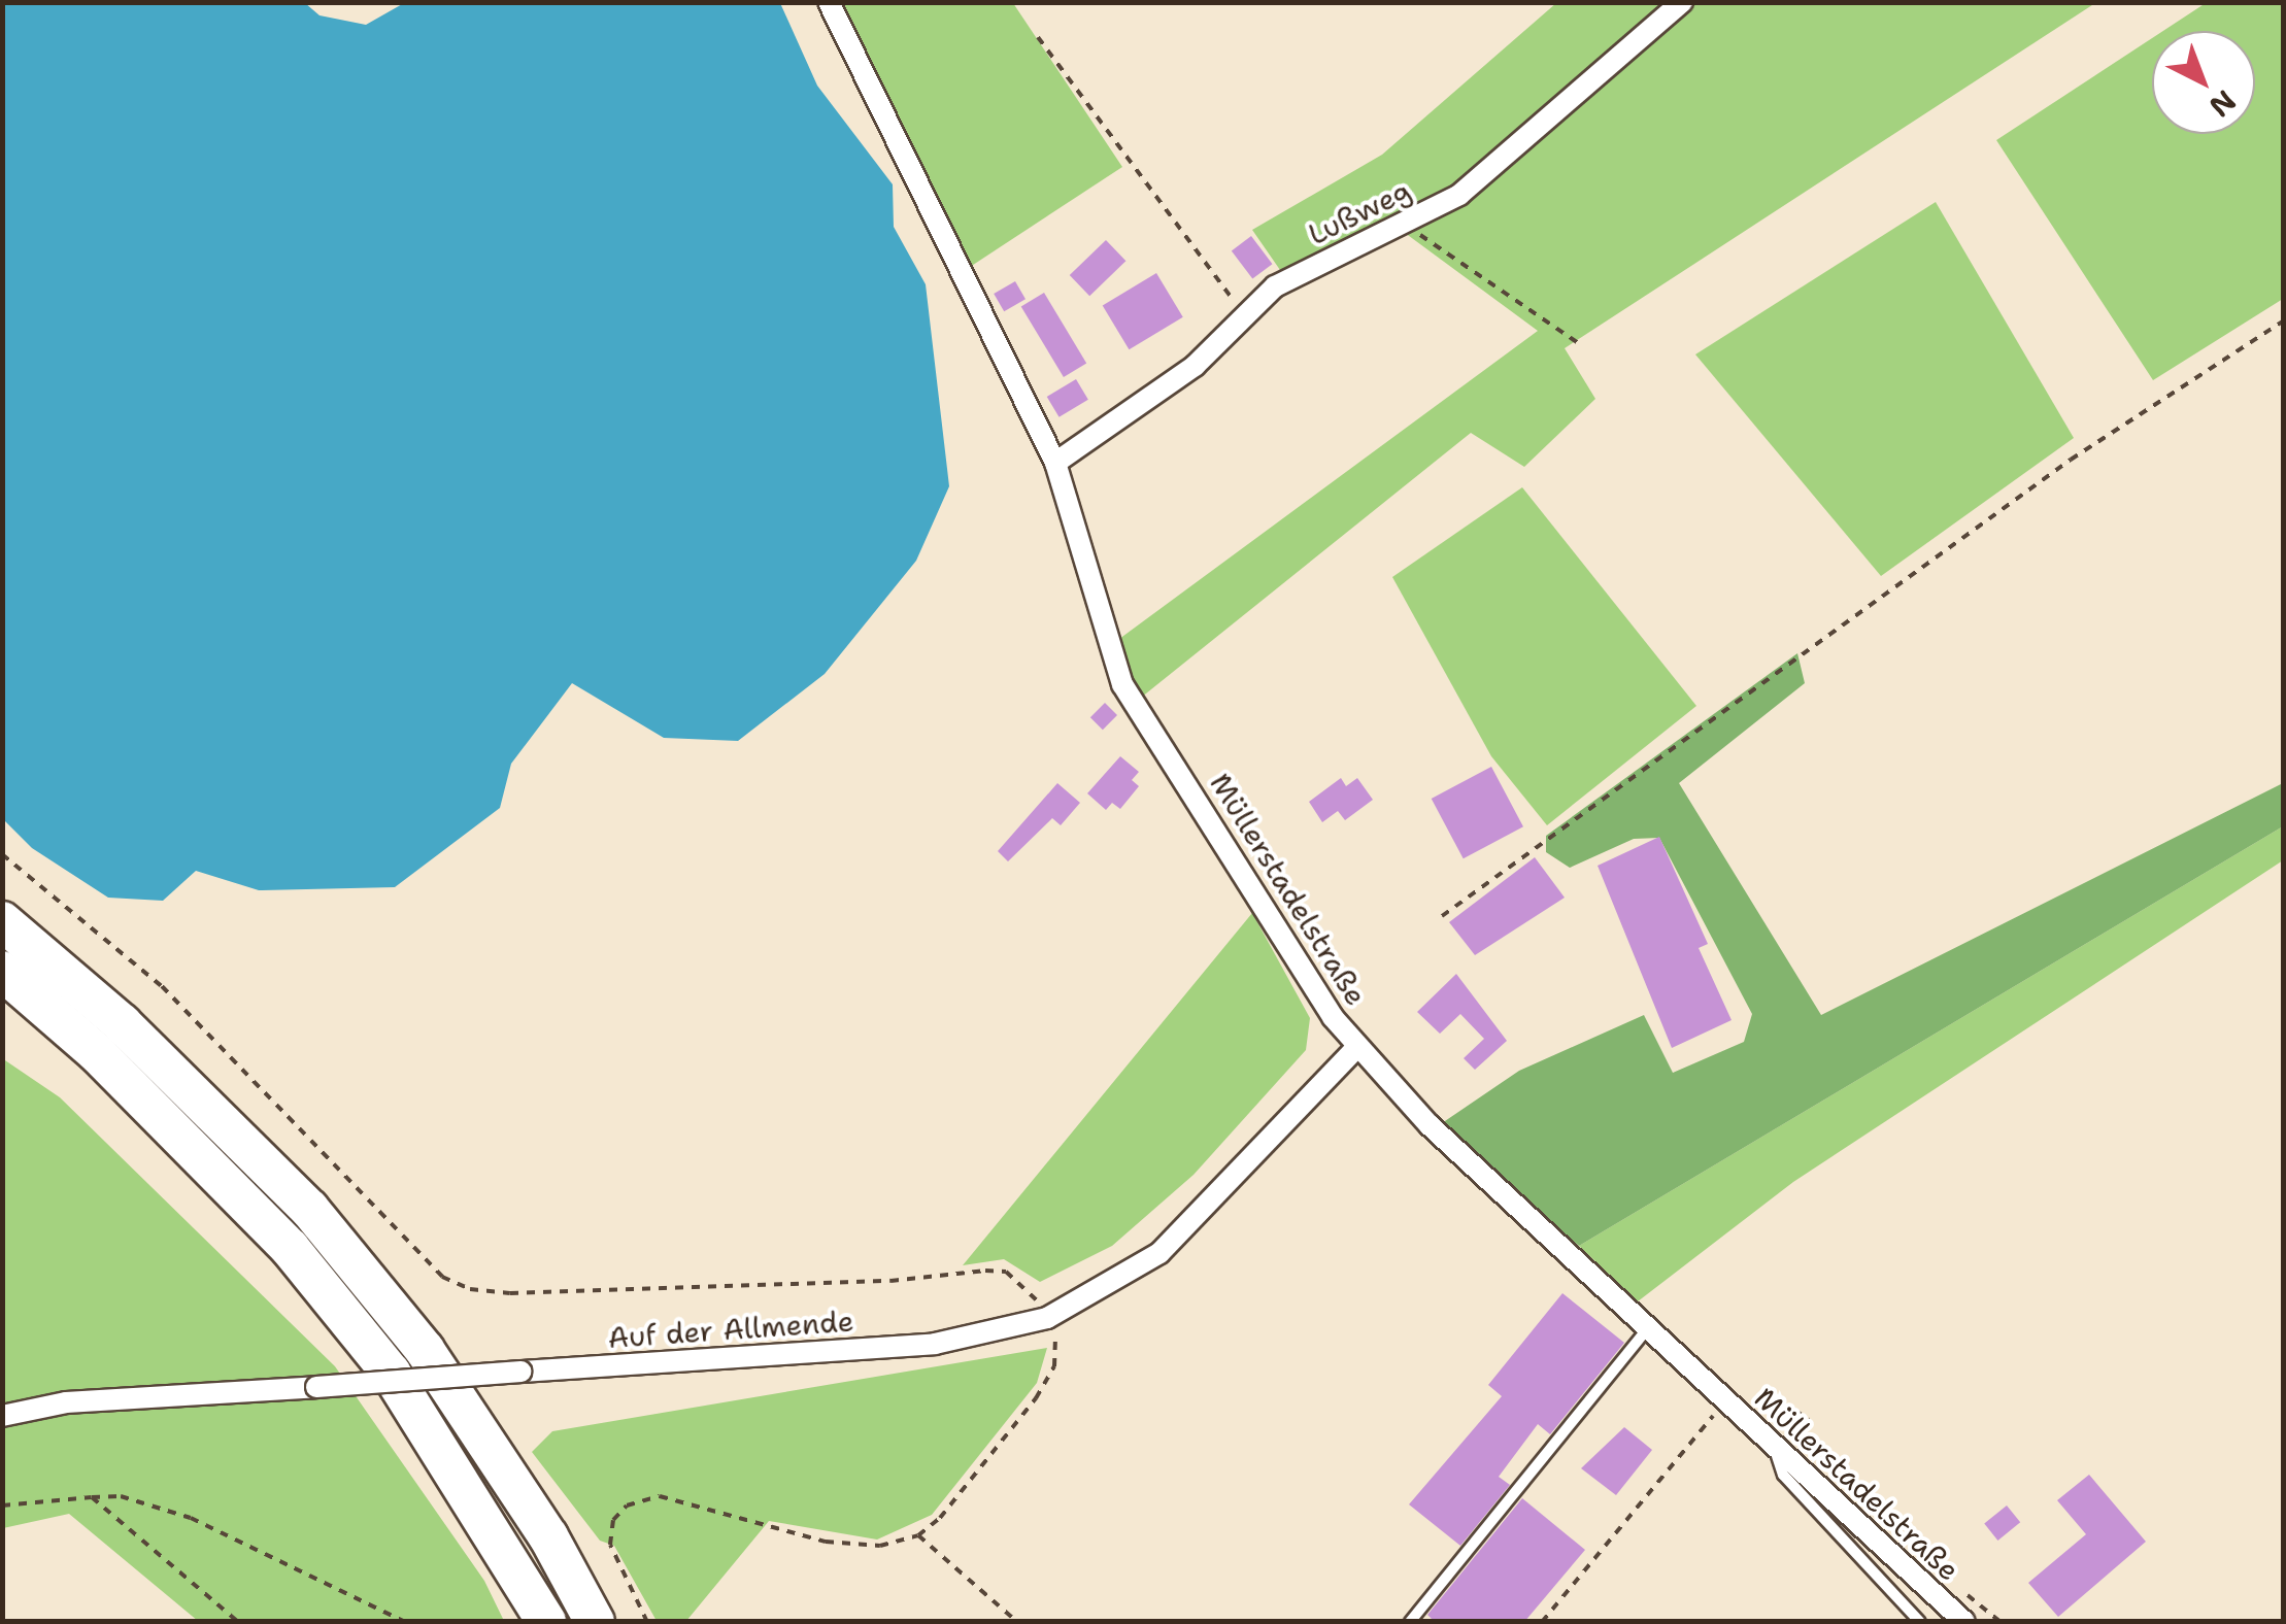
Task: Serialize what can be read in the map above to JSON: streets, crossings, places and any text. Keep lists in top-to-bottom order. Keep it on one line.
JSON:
{"streets":{"street":["Lußweg","Müllerstadelstraße","Auf der Allmende"]},"crossings":[["Lußweg","Müllerstadelstraße"],["Müllerstadelstraße","Auf der Allmende"]],"north":"bottom right"}
